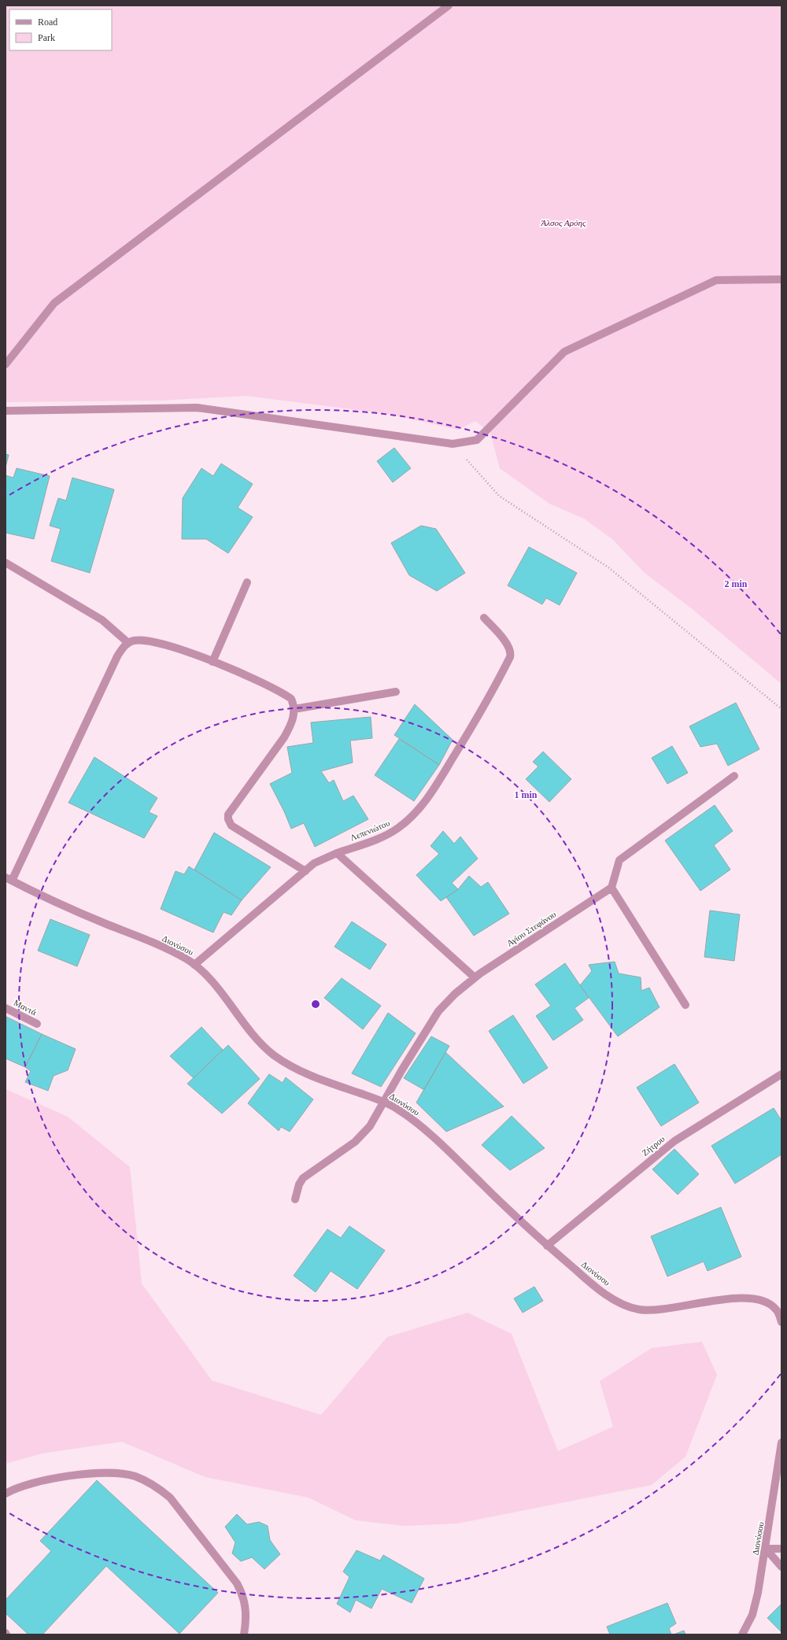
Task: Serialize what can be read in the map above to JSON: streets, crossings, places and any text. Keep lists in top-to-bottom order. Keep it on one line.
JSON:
{"streets":{"street":["Λεπενιώτου","Αγίου Στεφάνου","Διονύσου","Μαντά","Ζήτρου"]},"crossings":[["Λεπενιώτου","Διονύσου"],["Αγίου Στεφάνου","Διονύσου"],["Διονύσου","Ζήτρου"]],"parks":["Άλσος Αρόης"],"legend":["Road","Park"],"rings":["2 min","1 min"]}
